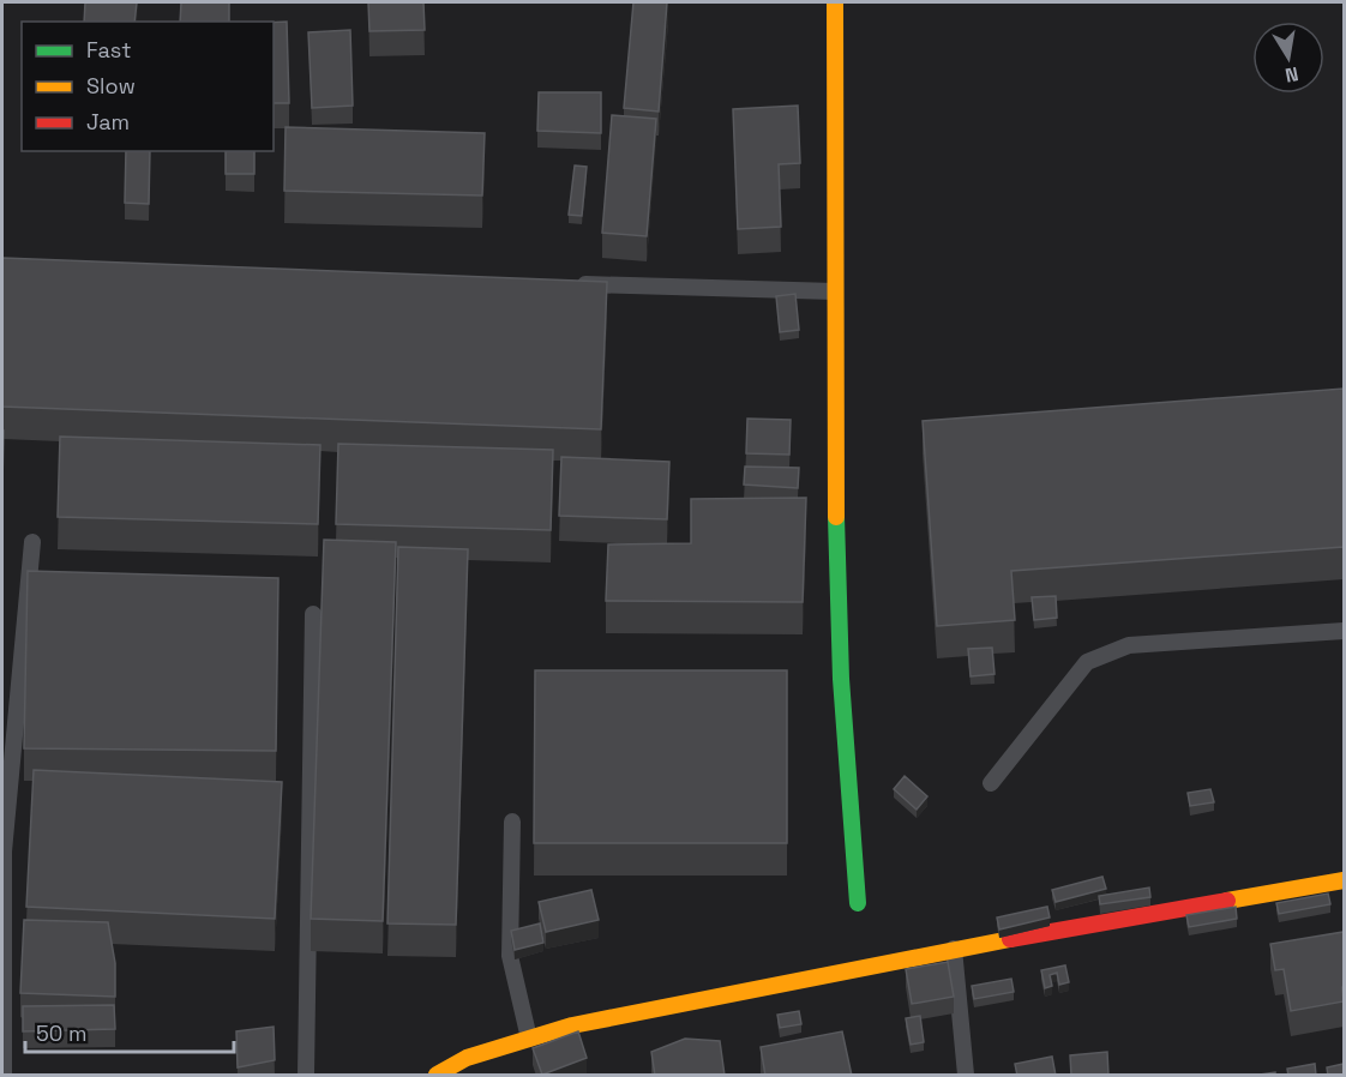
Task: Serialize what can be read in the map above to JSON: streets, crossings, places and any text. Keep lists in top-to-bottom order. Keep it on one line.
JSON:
{"legend":["Fast","Slow","Jam"],"scale_bar":"50 m","north":"bottom"}
